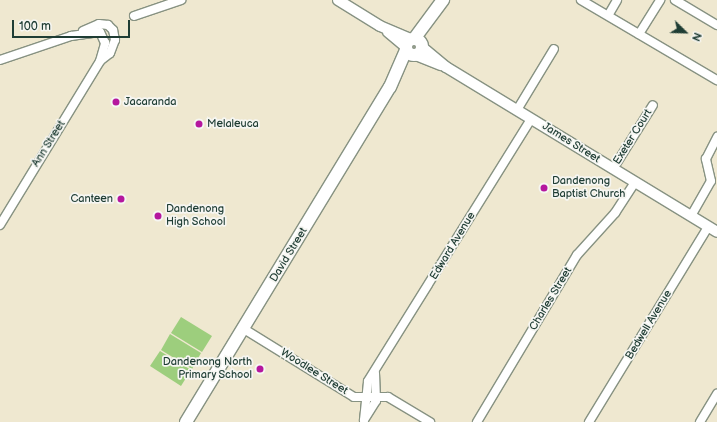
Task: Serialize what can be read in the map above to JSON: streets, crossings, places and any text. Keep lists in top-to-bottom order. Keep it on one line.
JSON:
{"streets":{"main road":["David Street"],"street":["Exeter Court","James Street","Ann Street","Edward Avenue","Charles Street","Bedwell Avenue","Woodlee Street"]},"crossings":[["Exeter Court","James Street"],["James Street","Edward Avenue"],["James Street","David Street"],["James Street","Charles Street"],["James Street","Bedwell Avenue"],["Edward Avenue","Woodlee Street"],["David Street","Woodlee Street"]],"places":["Jacaranda","Melaleuca","Dandenong Baptist Church","Canteen","Dandenong High School","Dandenong North Primary School"],"scale_bar":"100 m","north":"bottom right"}
